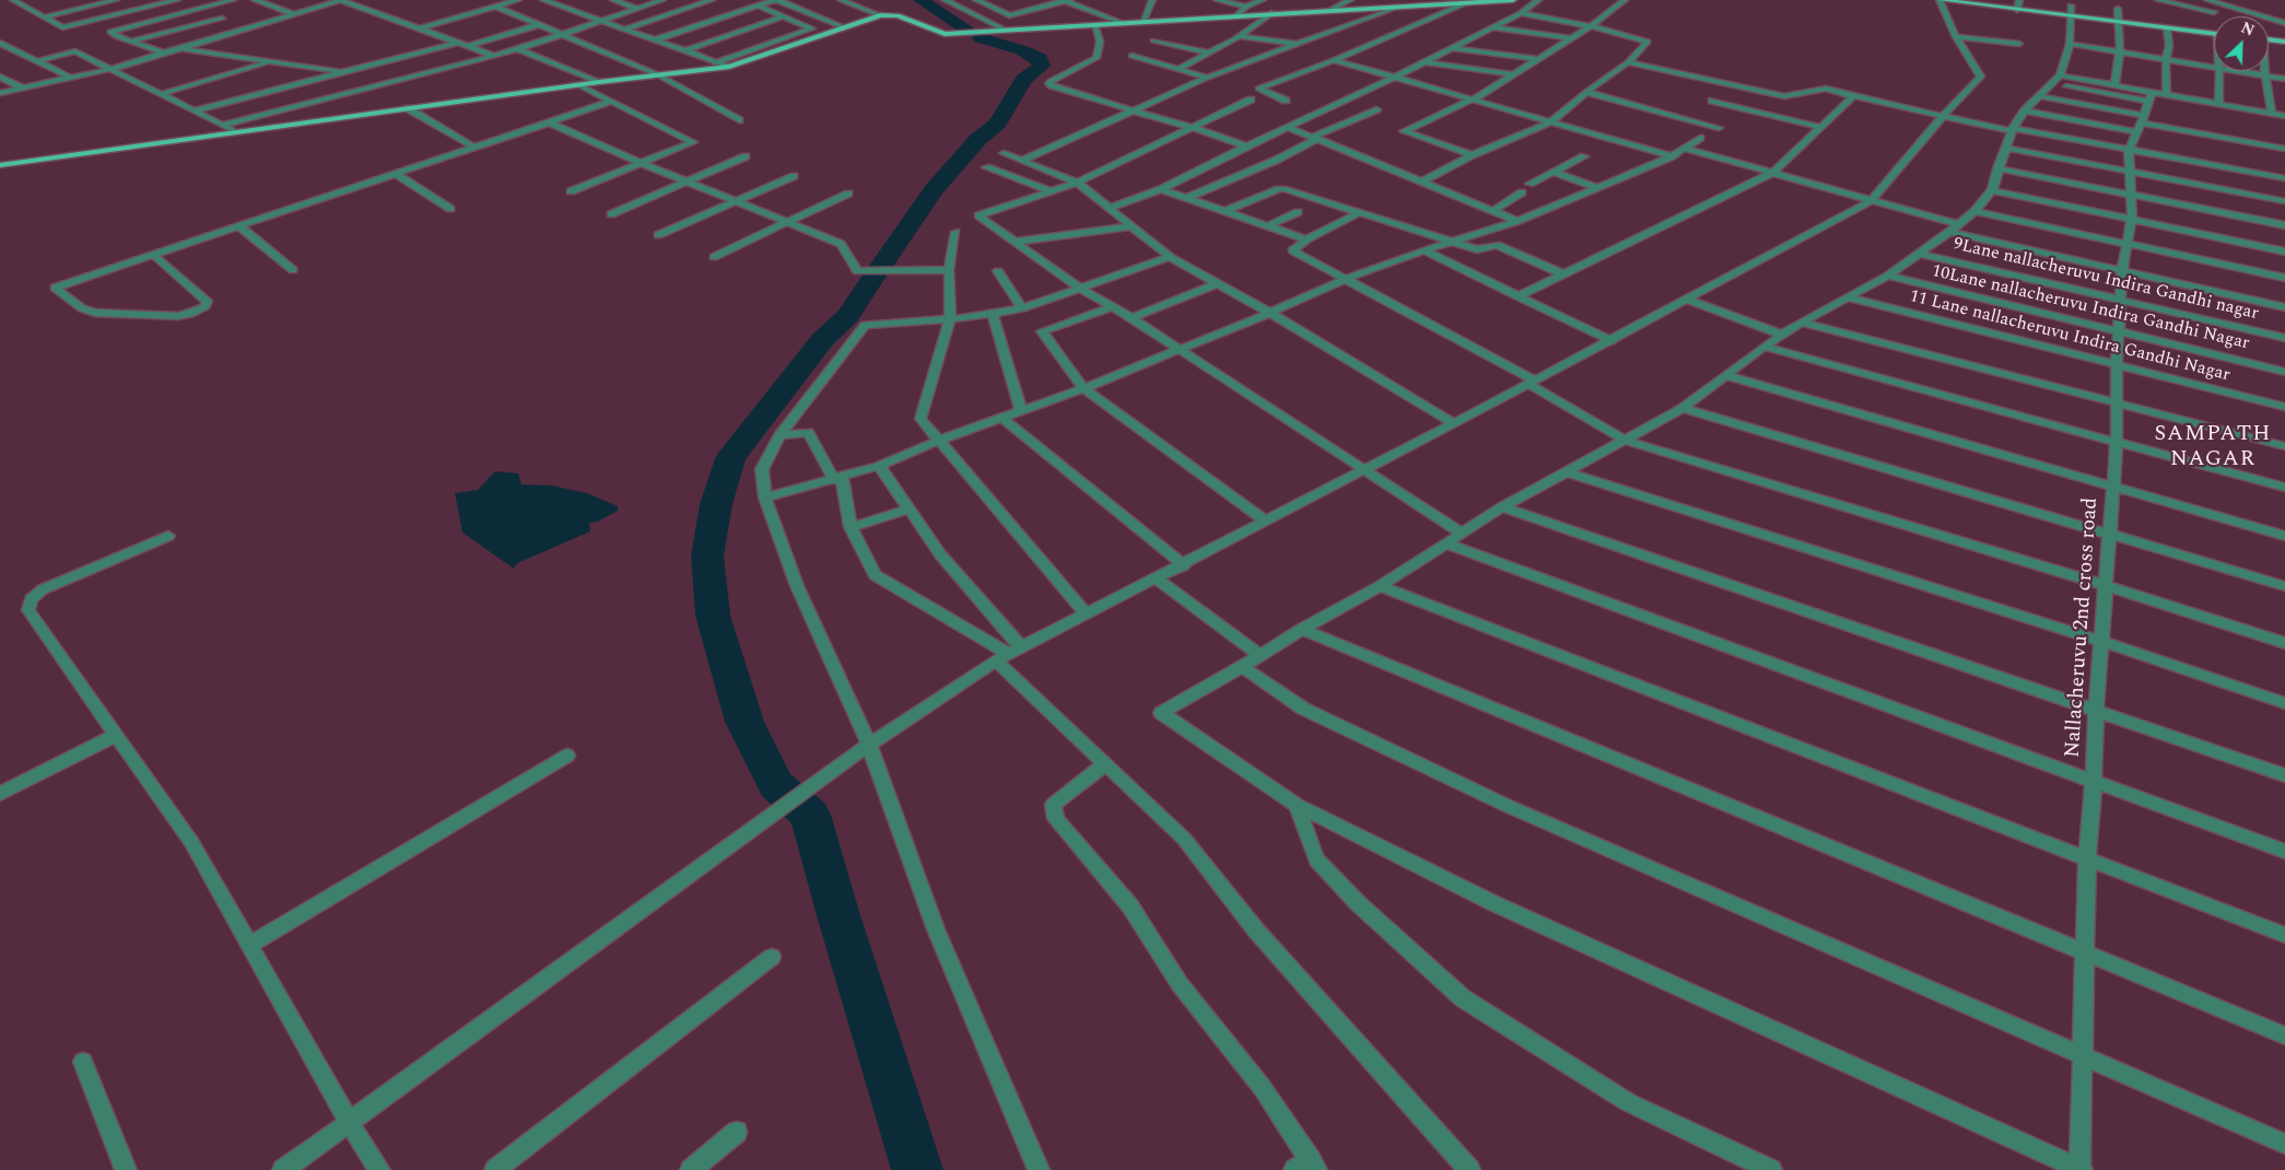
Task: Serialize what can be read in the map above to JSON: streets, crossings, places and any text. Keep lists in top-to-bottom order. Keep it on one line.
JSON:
{"streets":{"street":["9Lane nallacheruvu Indira Gandhi nagar","10Lane nallacheruvu Indira Gandhi Nagar","11 Lane nallacheruvu Indira Gandhi Nagar","Nallacheruvu 2nd cross road"]},"crossings":[["9Lane nallacheruvu Indira Gandhi nagar","Nallacheruvu 2nd cross road"],["10Lane nallacheruvu Indira Gandhi Nagar","Nallacheruvu 2nd cross road"],["11 Lane nallacheruvu Indira Gandhi Nagar","Nallacheruvu 2nd cross road"]],"districts":["SAMPATH NAGAR"],"north":"top right"}
